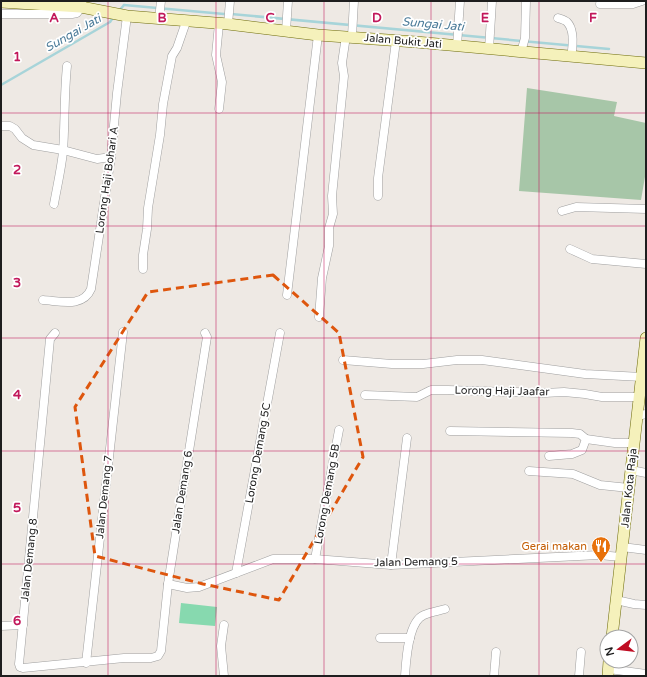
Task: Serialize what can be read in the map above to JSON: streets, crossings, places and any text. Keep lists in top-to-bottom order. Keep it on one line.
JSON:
{"streets":{"street":["Jalan Bukit Jati","Lorong Haji Bohari A","Lorong Haji Jaafar","Lorong Demang 5C","Jalan Kota Raja","Jalan Demang 6","Lorong Demang 5B","Jalan Demang 7","Jalan Demang 8","Jalan Demang 5"]},"crossings":[["Jalan Bukit Jati","Lorong Haji Bohari A"],["Lorong Haji Jaafar","Jalan Kota Raja"],["Lorong Demang 5C","Jalan Demang 5"],["Jalan Kota Raja","Jalan Demang 5"],["Jalan Demang 6","Jalan Demang 8"],["Jalan Demang 6","Jalan Demang 5"],["Lorong Demang 5B","Jalan Demang 5"],["Jalan Demang 7","Jalan Demang 8"]],"water":["Sungai Jati"],"places":{"restaurant":["Gerai makan"]},"north":"left","grid":{"columns":["A","B","C","D","E","F"],"rows":["1","2","3","4","5","6"]}}
